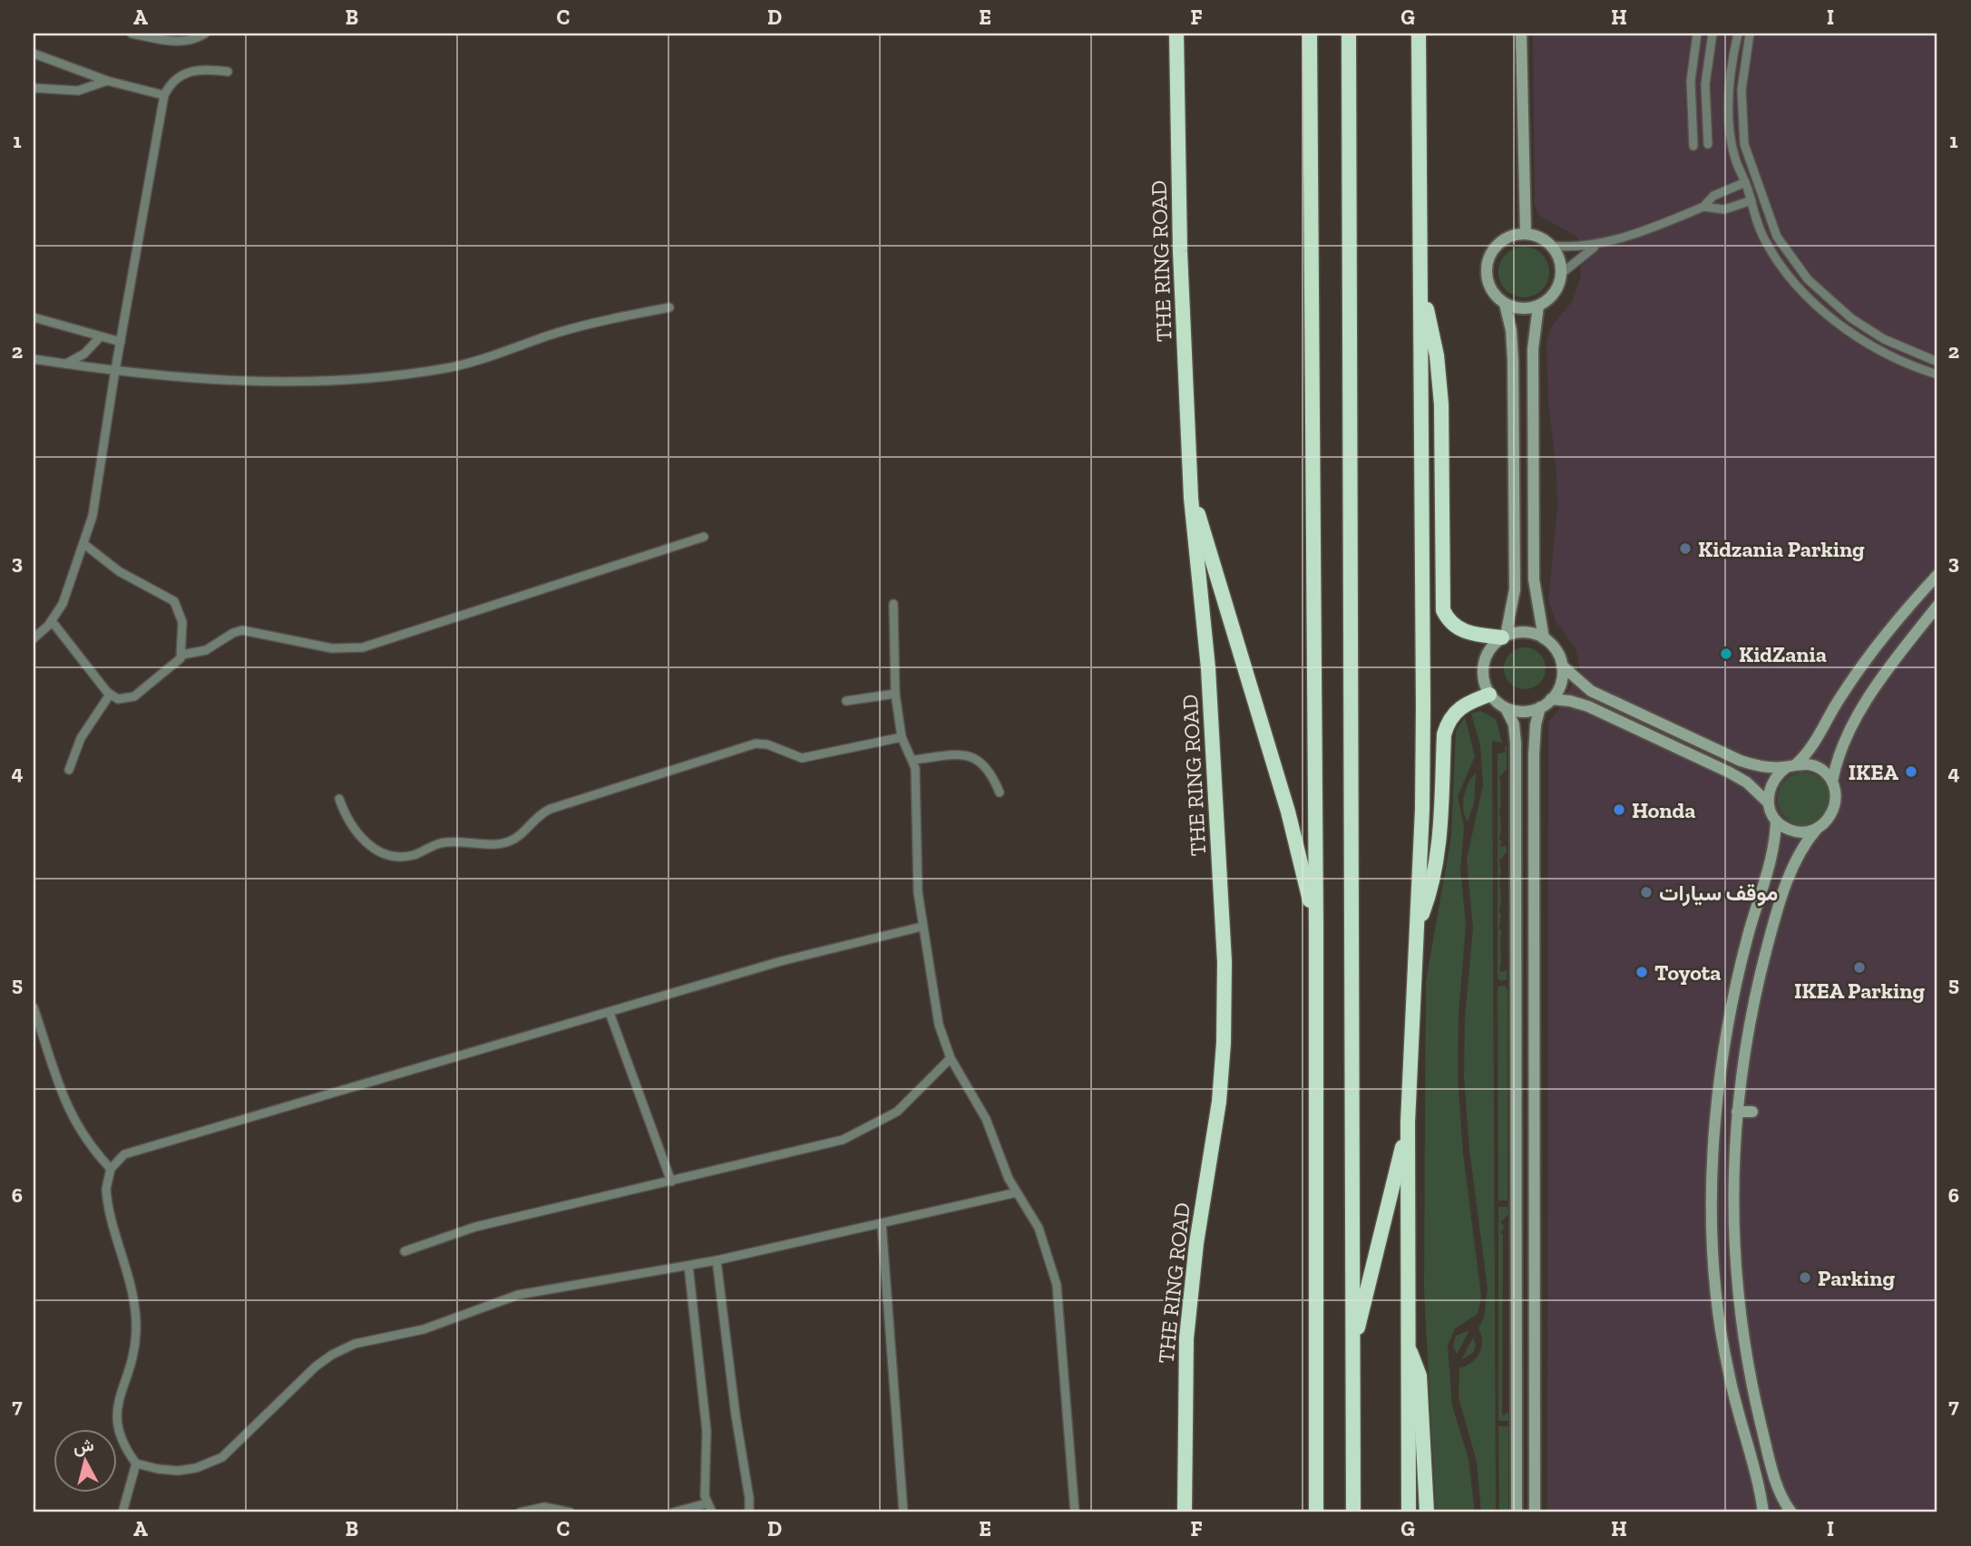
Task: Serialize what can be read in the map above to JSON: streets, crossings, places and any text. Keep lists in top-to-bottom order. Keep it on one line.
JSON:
{"streets":{"highway":["THE RING ROAD"]},"places":["Kidzania Parking","KidZania","IKEA","Honda","موقف سيارات","IKEA Parking","Toyota","Parking"],"north":"top","grid":{"columns":["A","B","C","D","E","F","G","H","I"],"rows":["1","2","3","4","5","6","7"]}}
